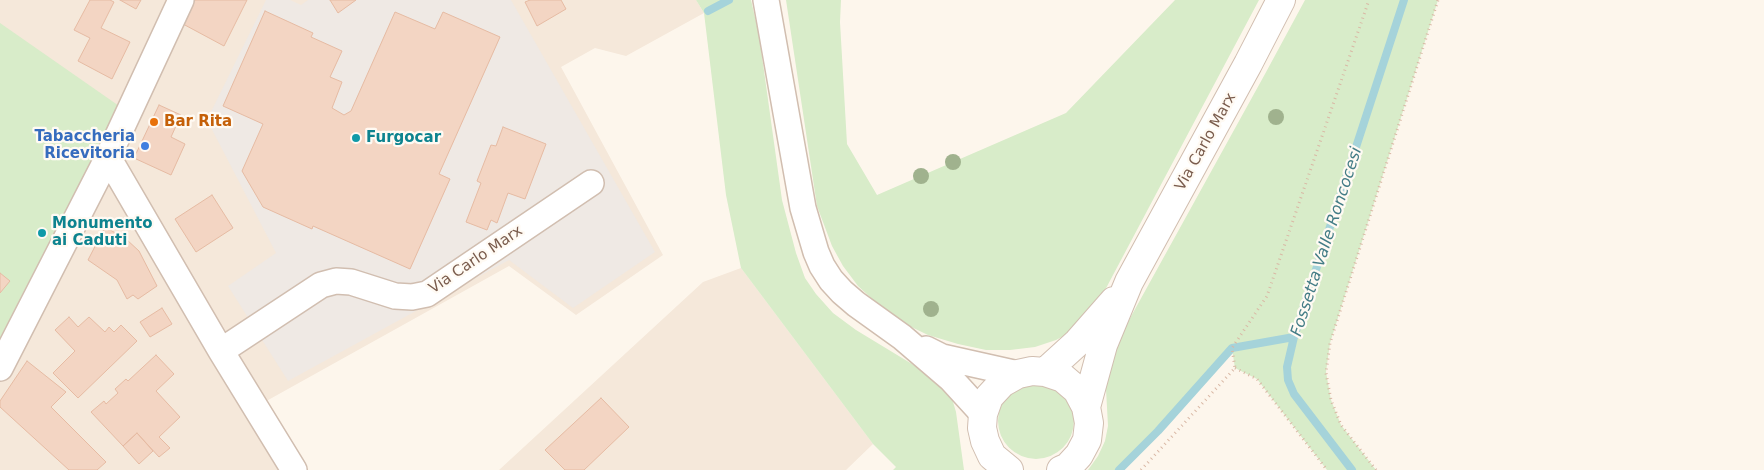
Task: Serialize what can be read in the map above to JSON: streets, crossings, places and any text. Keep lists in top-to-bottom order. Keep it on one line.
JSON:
{"streets":{"street":["Via Carlo Marx"]},"water":["Fossetta Valle Roncocesi"],"places":["Bar Rita","Furgocar","Tabaccheria Ricevitoria","Monumento ai Caduti"]}
